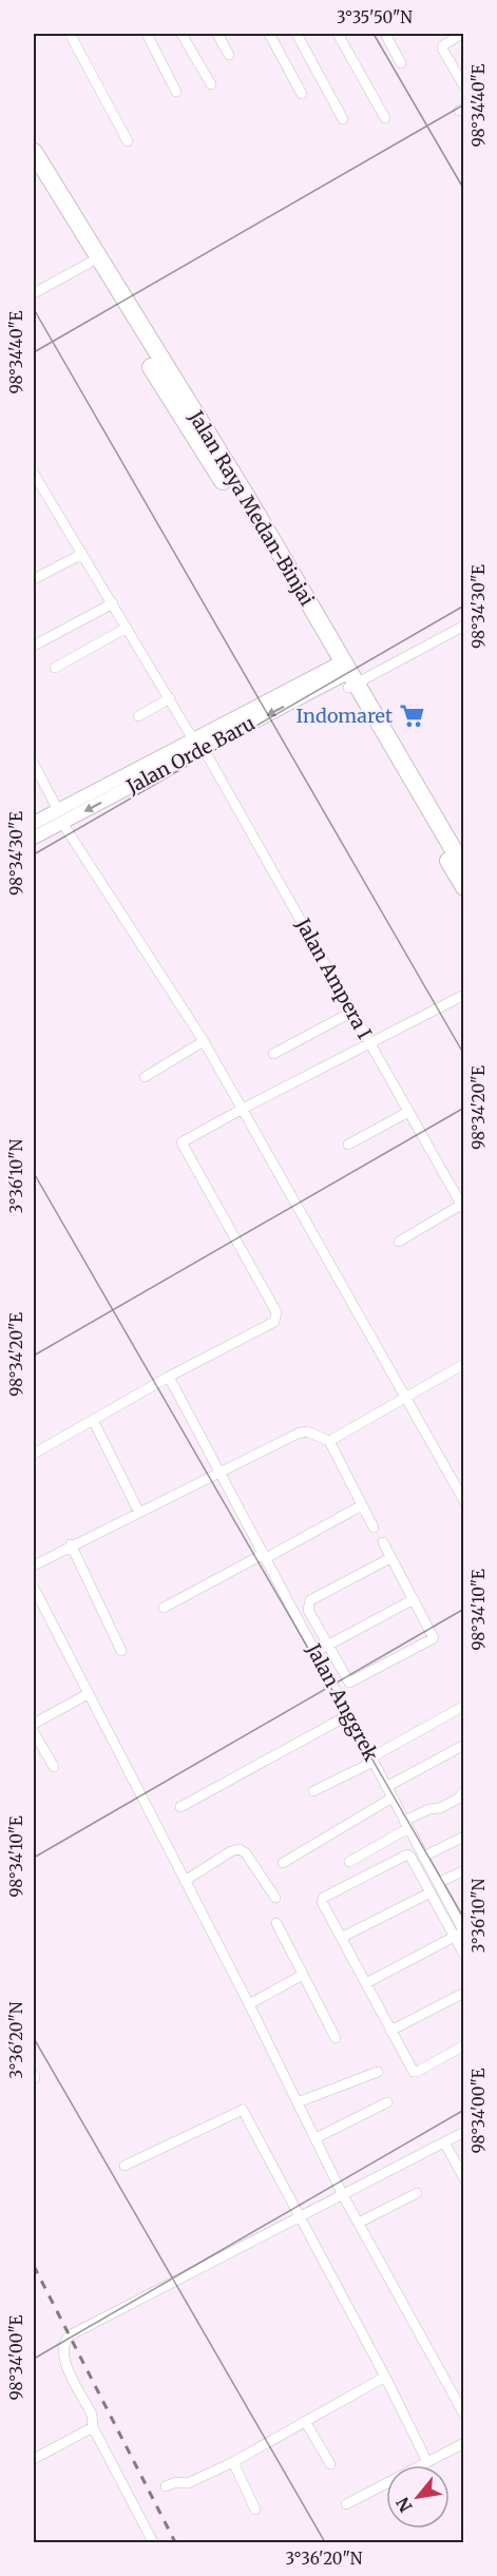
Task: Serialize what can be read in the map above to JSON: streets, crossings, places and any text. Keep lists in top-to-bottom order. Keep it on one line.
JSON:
{"streets":{"highway":["Jalan Raya Medan-Binjai"],"main road":["Jalan Orde Baru"],"street":["Jalan Ampera I","Jalan Anggrek"]},"crossings":[["Jalan Raya Medan-Binjai","Jalan Orde Baru"],["Jalan Orde Baru","Jalan Ampera I"]],"places":{"supermarket":["Indomaret"]},"north":"bottom left","coordinates":["3°35'50\"N","98°34'40\"E","98°34'30\"E","98°34'20\"E","3°36'10\"N","98°34'10\"E","3°36'20\"N","98°34'00\"E"]}
